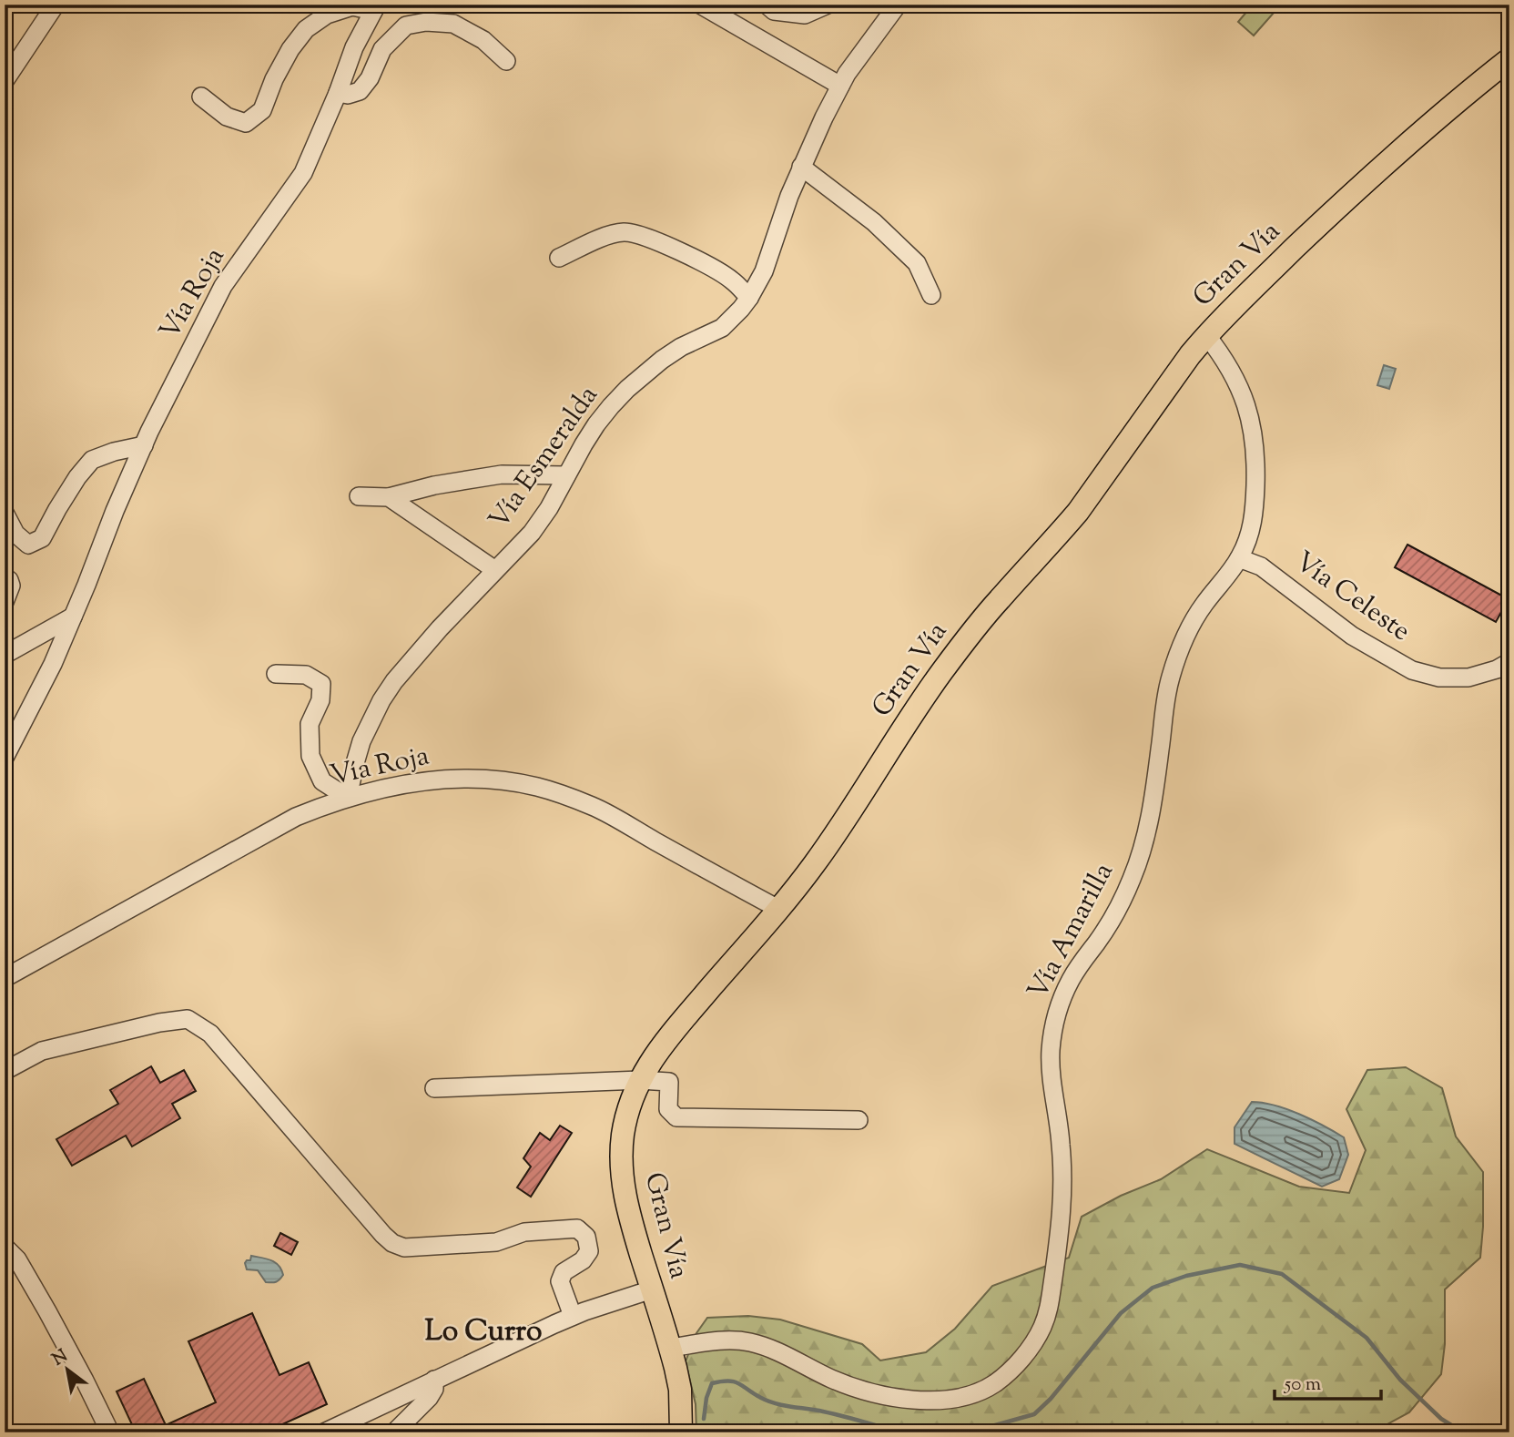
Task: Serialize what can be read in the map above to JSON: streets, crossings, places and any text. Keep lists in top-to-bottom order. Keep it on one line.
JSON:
{"streets":{"main road":["Gran Vía"],"street":["Vía Roja","Vía Esmeralda","Vía Celeste","Vía Amarilla"]},"crossings":[["Gran Vía","Vía Roja"],["Gran Vía","Vía Amarilla"],["Vía Roja","Vía Esmeralda"],["Vía Celeste","Vía Amarilla"]],"districts":["Lo Curro"],"scale_bar":"50 m","north":"top left"}
